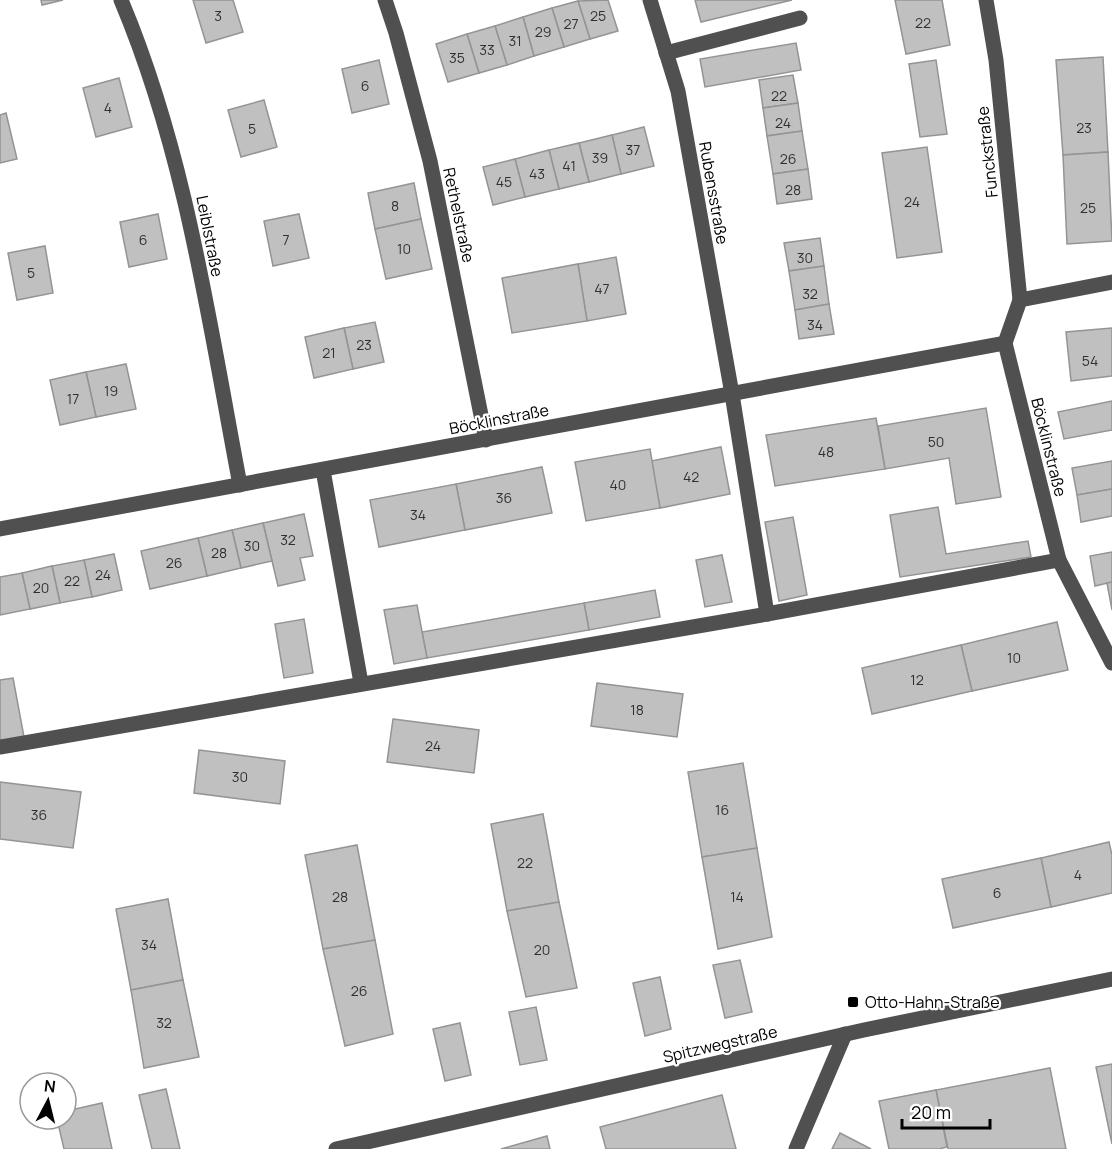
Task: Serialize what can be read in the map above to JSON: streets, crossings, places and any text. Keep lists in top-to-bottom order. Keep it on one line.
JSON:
{"streets":{"street":["Funckstraße","Rubensstraße","Rethelstraße","Leiblstraße","Böcklinstraße","Spitzwegstraße"]},"crossings":[["Rubensstraße","Böcklinstraße"],["Rethelstraße","Böcklinstraße"],["Leiblstraße","Böcklinstraße"]],"places":{"transit":["Otto-Hahn-Straße"]},"house_numbers":["3","25","22","27","29","31","33","35","6","22","4","24","23","5","37","39","26","41","43","45","28","24","8","25","6","7","10","30","5","47","32","34","23","21","54","19","17","50","48","42","40","36","34","32","30","28","26","24","22","20","10","12","18","24","30","16","36","22","4","6","28","14","34","20","26","32"],"scale_bar":"20 m","north":"top"}
